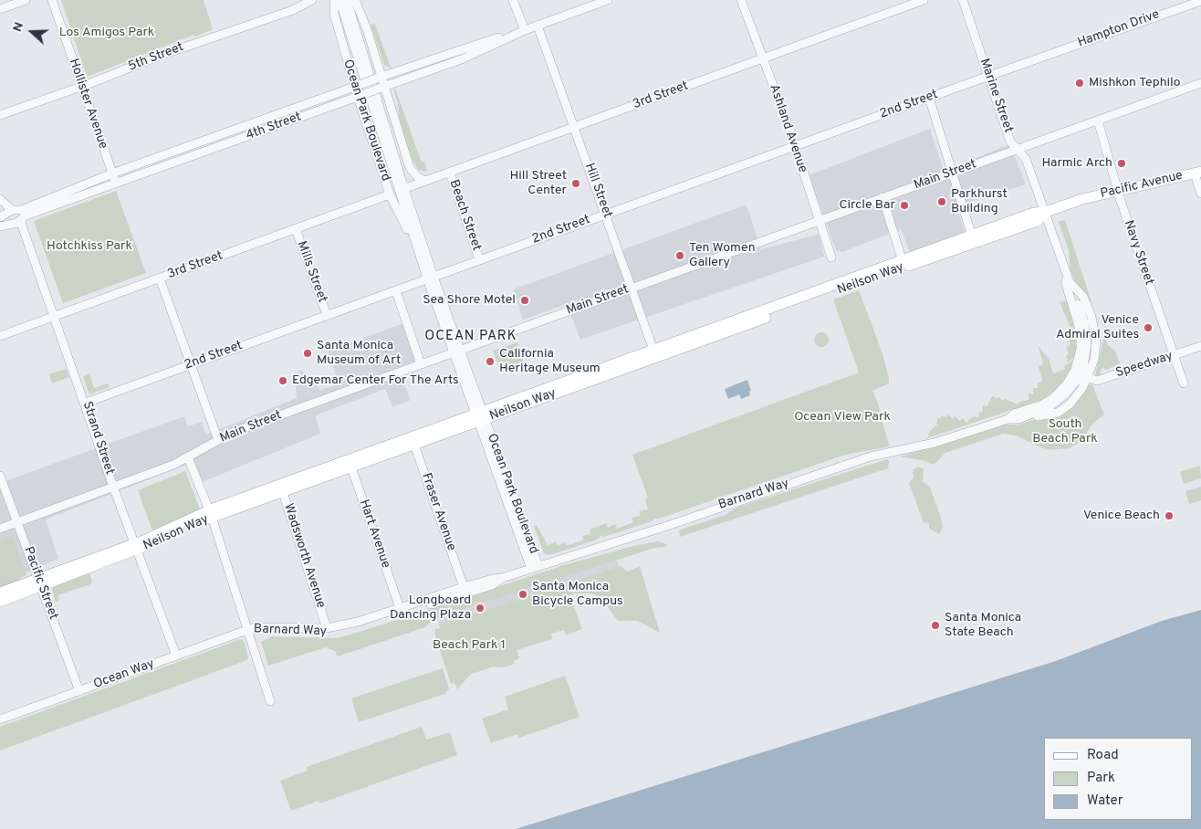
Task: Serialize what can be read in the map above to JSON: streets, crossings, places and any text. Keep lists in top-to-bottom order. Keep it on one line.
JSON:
{"streets":{"main road":["Pacific Avenue","Neilson Way"],"street":["Hampton Drive","5th Street","3rd Street","Marine Street","Hollister Avenue","2nd Street","Ocean Park Boulevard","4th Street","Ashland Avenue","Main Street","Hill Street","Beach Street","Navy Street","Mills Street","Speedway","Strand Street","Barnard Way","Fraser Avenue","Hart Avenue","Wadsworth Avenue","Pacific Street","Ocean Way"]},"crossings":[["Hampton Drive","2nd Street"],["5th Street","Hollister Avenue"],["3rd Street","Ocean Park Boulevard"],["3rd Street","Ashland Avenue"],["3rd Street","Hill Street"],["3rd Street","Beach Street"],["3rd Street","Mills Street"],["3rd Street","Strand Street"],["Marine Street","2nd Street"],["Marine Street","Main Street"],["Marine Street","Neilson Way"],["Marine Street","Barnard Way"],["Hollister Avenue","4th Street"],["2nd Street","Ocean Park Boulevard"],["2nd Street","Ashland Avenue"],["2nd Street","Hill Street"],["2nd Street","Beach Street"],["2nd Street","Mills Street"],["2nd Street","Strand Street"],["Ocean Park Boulevard","4th Street"],["Ocean Park Boulevard","Main Street"],["Ocean Park Boulevard","Neilson Way"],["Ocean Park Boulevard","Barnard Way"],["4th Street","Hill Street"],["4th Street","Strand Street"],["Ashland Avenue","Main Street"],["Main Street","Hill Street"],["Main Street","Navy Street"],["Main Street","Strand Street"],["Main Street","Pacific Street"],["Pacific Avenue","Navy Street"],["Pacific Avenue","Neilson Way"],["Hill Street","Neilson Way"],["Navy Street","Speedway"],["Neilson Way","Strand Street"],["Neilson Way","Barnard Way"],["Neilson Way","Fraser Avenue"],["Neilson Way","Hart Avenue"],["Neilson Way","Wadsworth Avenue"],["Neilson Way","Pacific Street"],["Speedway","Barnard Way"],["Strand Street","Ocean Way"],["Barnard Way","Fraser Avenue"],["Barnard Way","Hart Avenue"],["Barnard Way","Wadsworth Avenue"],["Barnard Way","Ocean Way"],["Pacific Street","Ocean Way"]],"districts":["OCEAN PARK"],"parks":["Los Amigos Park","Hotchkiss Park","Ocean View Park","South Beach Park","Beach Park 1"],"places":["Mishkon Tephilo","Harmic Arch","Hill Street Center","Parkhurst Building","Circle Bar","Ten Women Gallery","Sea Shore Motel","Venice Admiral Suites","Santa Monica Museum of Art","California Heritage Museum","Edgemar Center For The Arts","Venice Beach","Santa Monica Bicycle Campus","Longboard Dancing Plaza","Santa Monica State Beach"],"legend":["Road","Park","Water"],"north":"left"}
